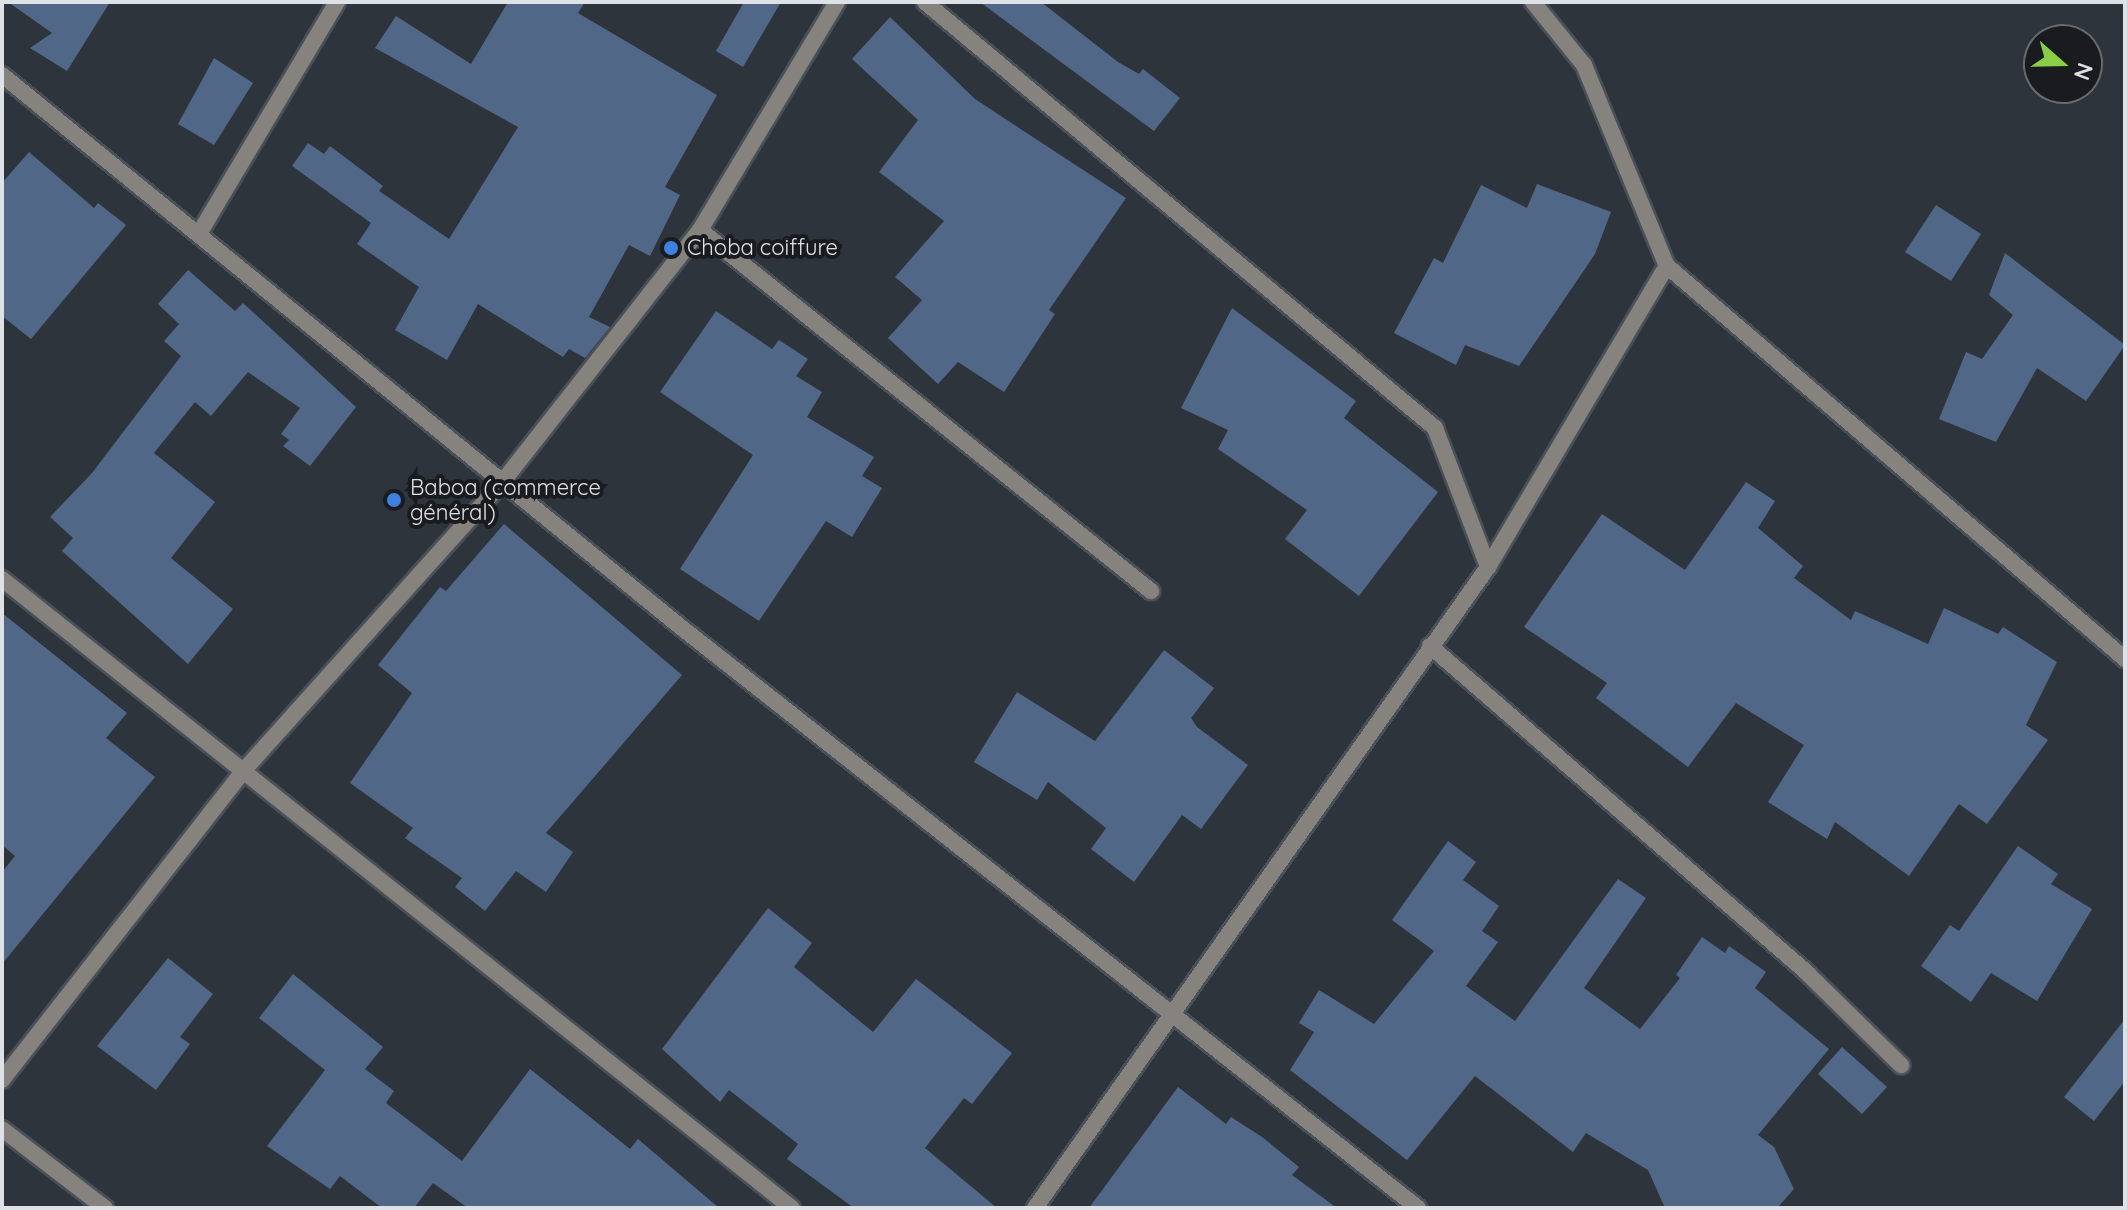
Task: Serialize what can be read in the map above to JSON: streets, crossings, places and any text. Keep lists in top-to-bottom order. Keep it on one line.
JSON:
{"places":["Choba coiffure","Baboa (commerce général)"],"north":"right"}
